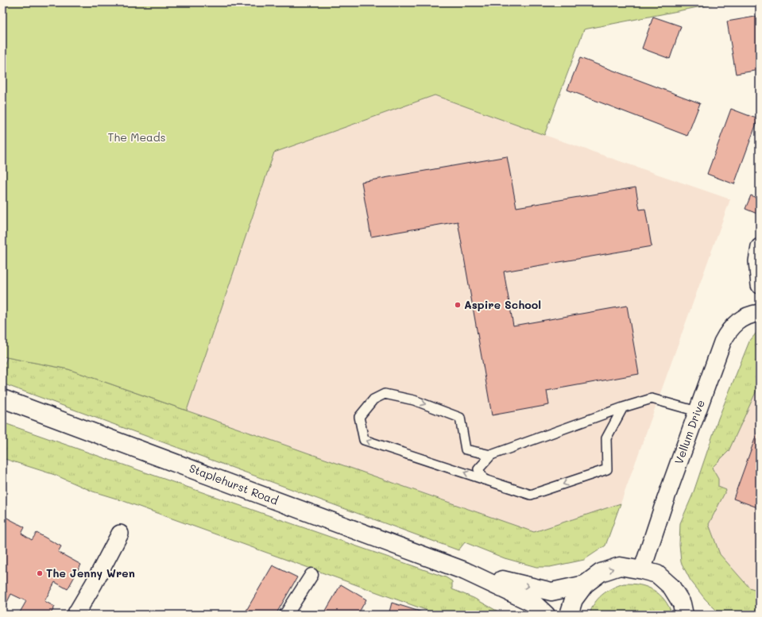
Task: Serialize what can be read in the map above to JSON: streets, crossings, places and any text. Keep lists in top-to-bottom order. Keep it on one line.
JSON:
{"streets":{"main road":["Staplehurst Road"],"street":["Vellum Drive"]},"parks":["The Meads"],"places":["Aspire School","The Jenny Wren"]}
